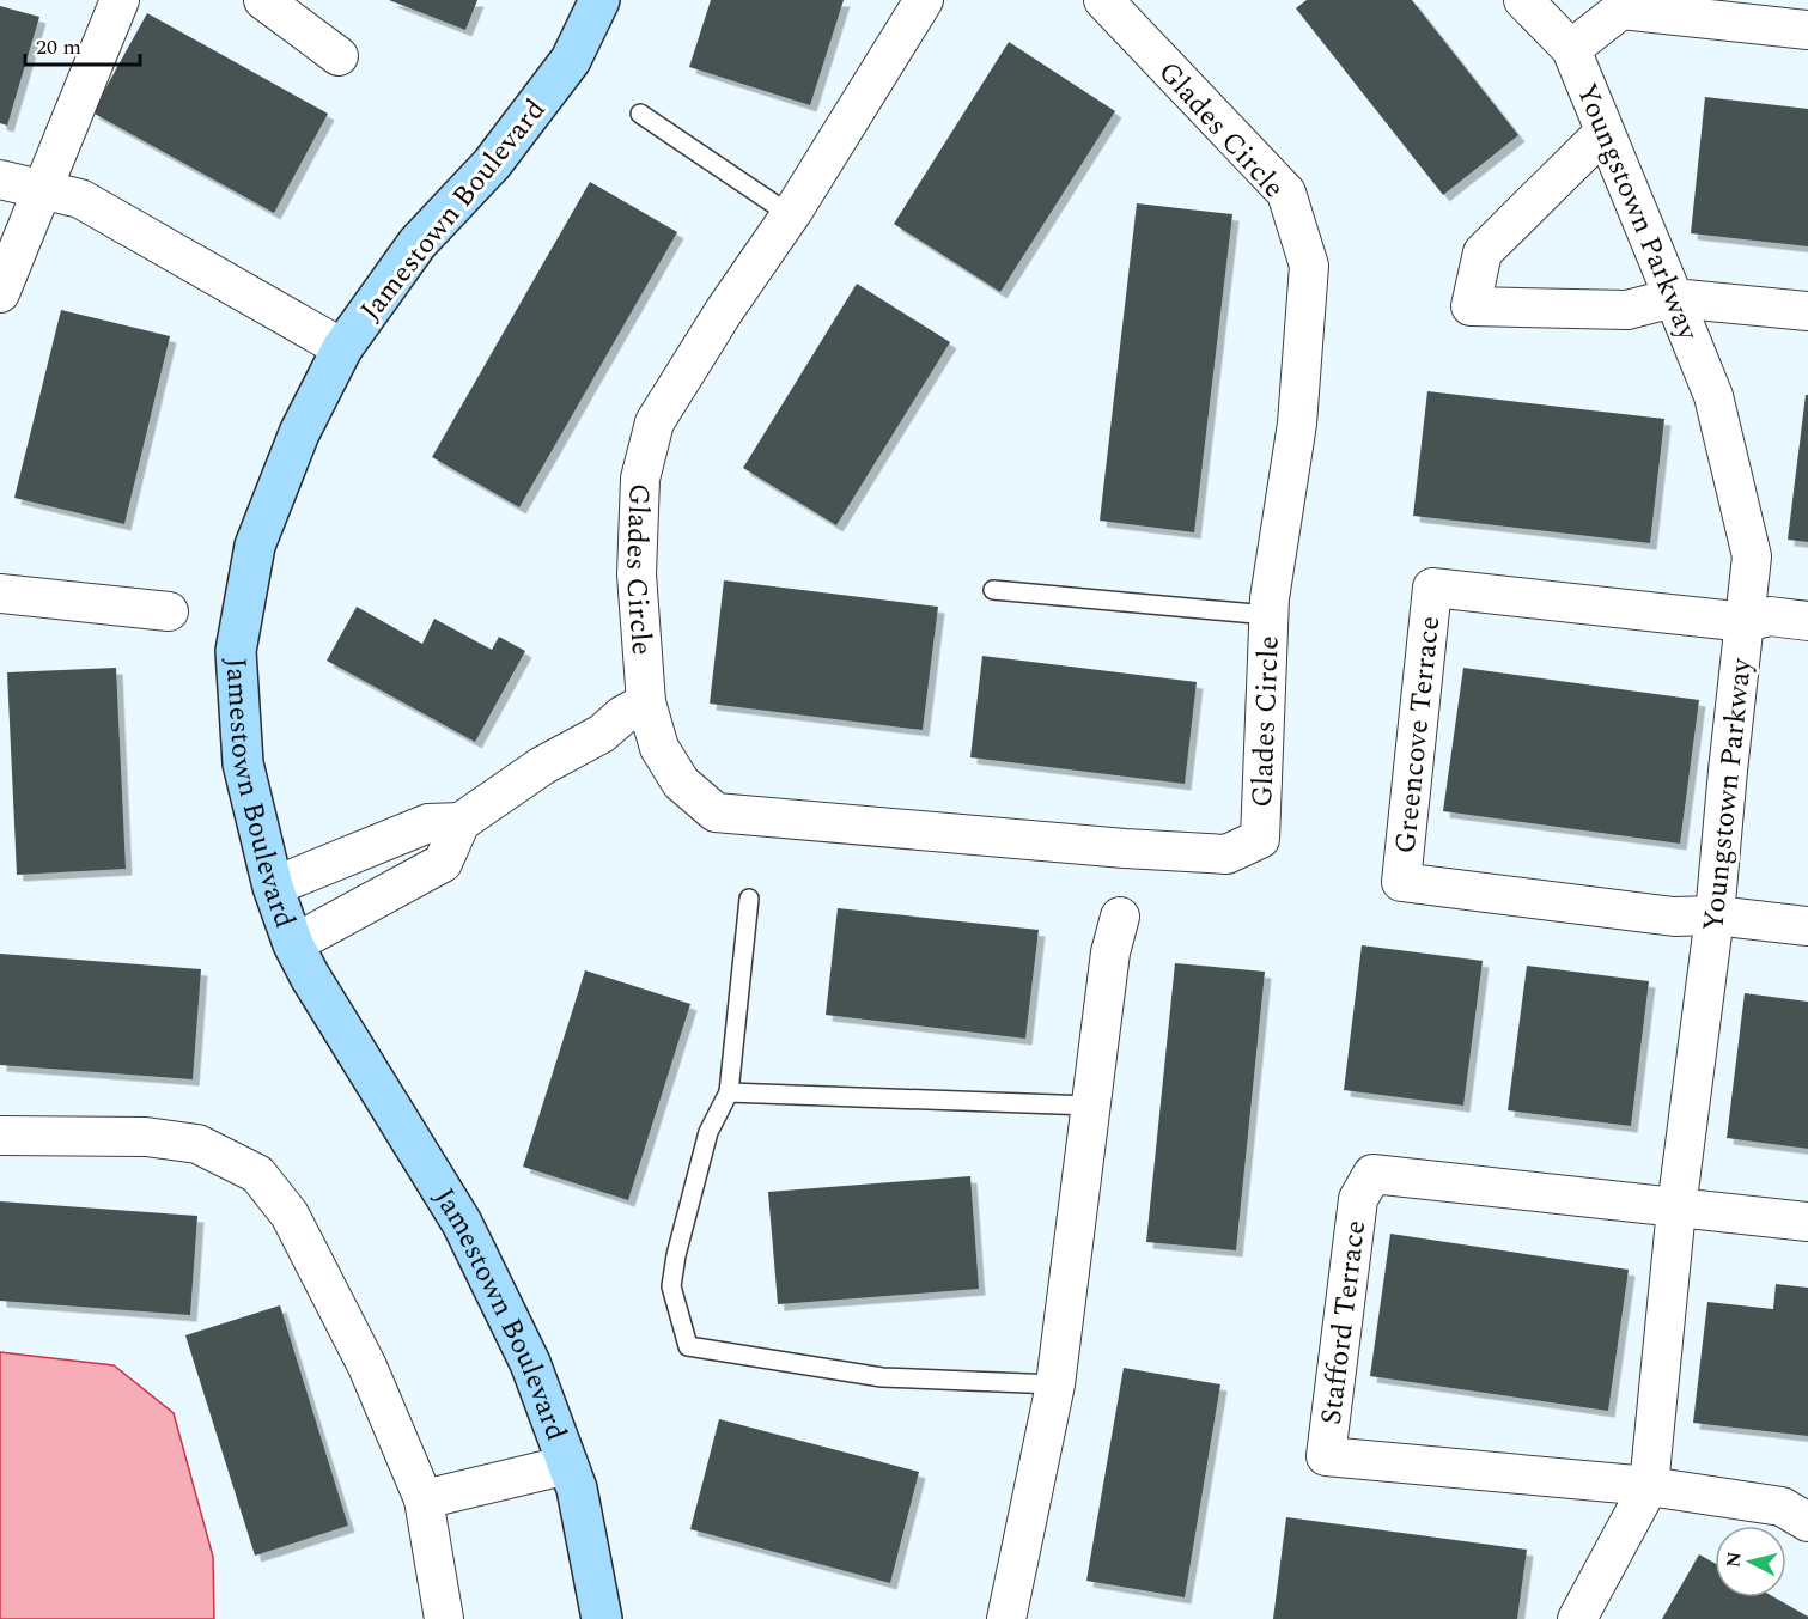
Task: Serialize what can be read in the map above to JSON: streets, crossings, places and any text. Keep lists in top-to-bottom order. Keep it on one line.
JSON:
{"streets":{"street":["Glades Circle","Jamestown Boulevard","Youngstown Parkway","Greencove Terrace","Stafford Terrace"]},"crossings":[["Youngstown Parkway","Greencove Terrace"],["Youngstown Parkway","Stafford Terrace"]],"scale_bar":"20 m","north":"left"}
